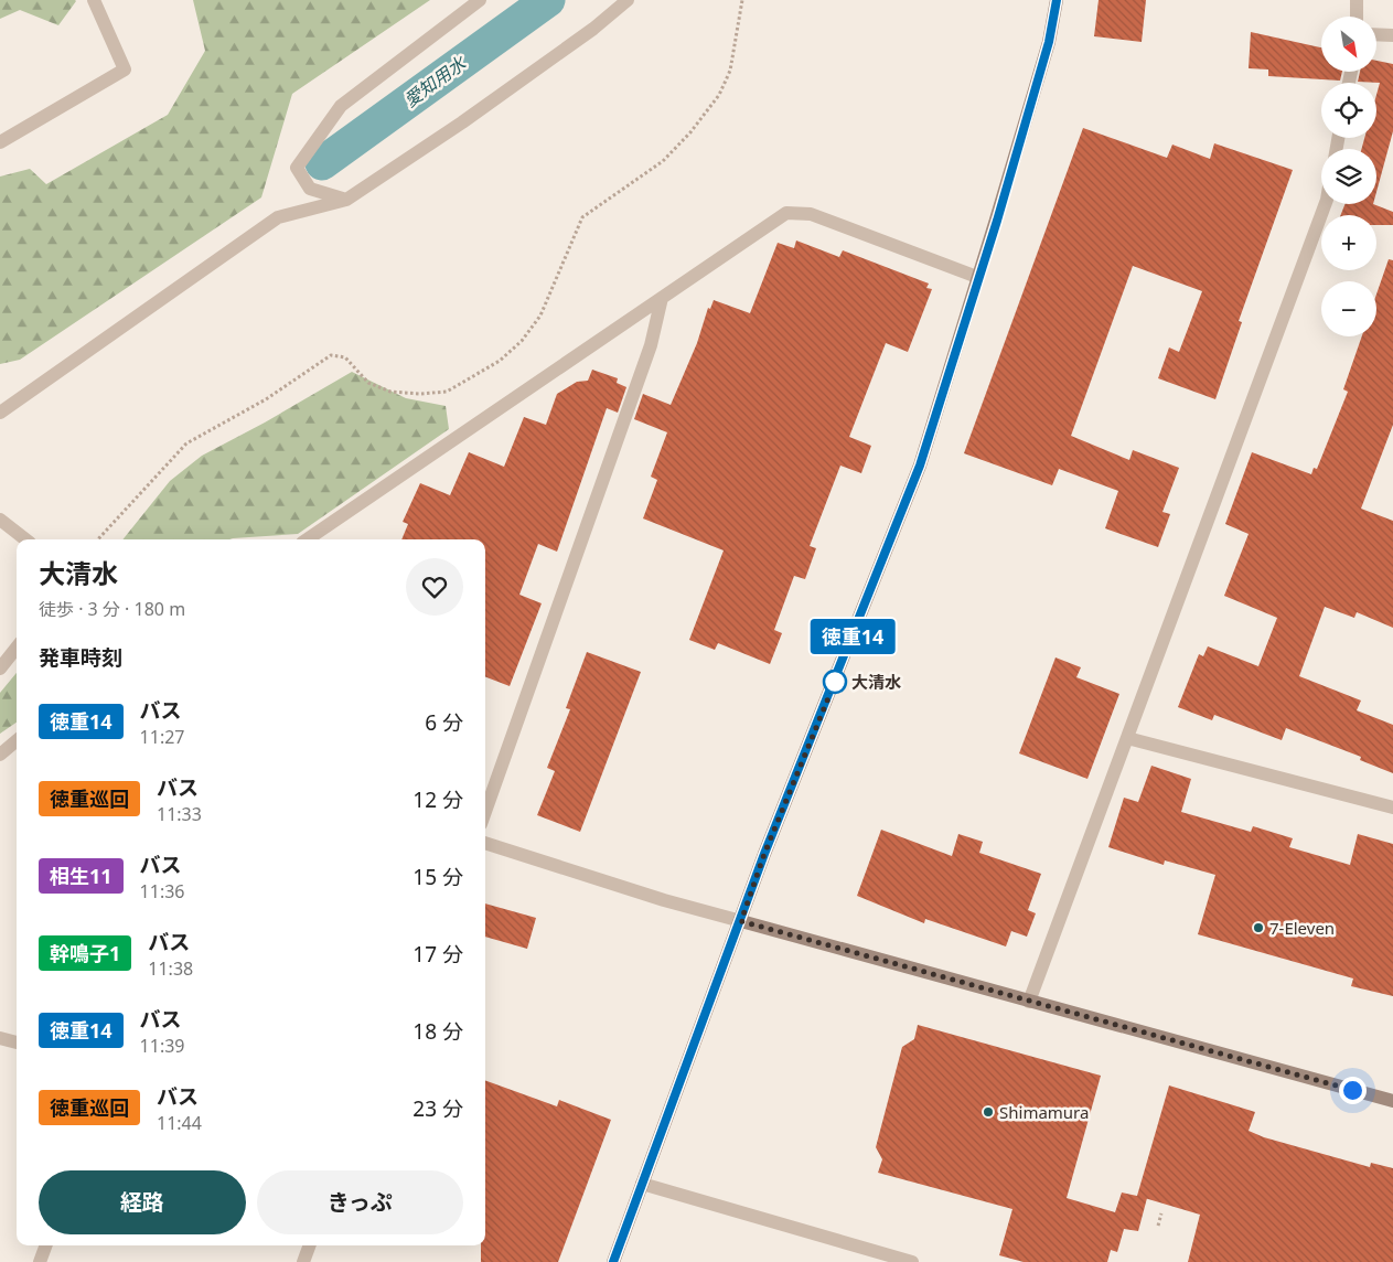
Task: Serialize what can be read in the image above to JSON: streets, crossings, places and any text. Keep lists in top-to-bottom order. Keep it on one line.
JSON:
{"water":["愛知用水"],"places":["大清水","7-Eleven","Shimamura"],"lines":["bus line 徳重14"],"north":"bottom right","page":{"on_map":"徳重14","map_buttons":["+","−"],"heading":[["大清水","徒歩 · 3 分 · 180 m"],"発車時刻"],"list":[{"mark":"徳重14","name":"バス","note":"11:27","value":"6 分"},{"mark":"徳重巡回","name":"バス","note":"11:33","value":"12 分"},{"mark":"相生11","name":"バス","note":"11:36","value":"15 分"},{"mark":"幹鳴子1","name":"バス","note":"11:38","value":"17 分"},{"mark":"徳重14","name":"バス","note":"11:39","value":"18 分"},{"mark":"徳重巡回","name":"バス","note":"11:44","value":"23 分"}],"buttons":["経路","きっぷ"]}}
